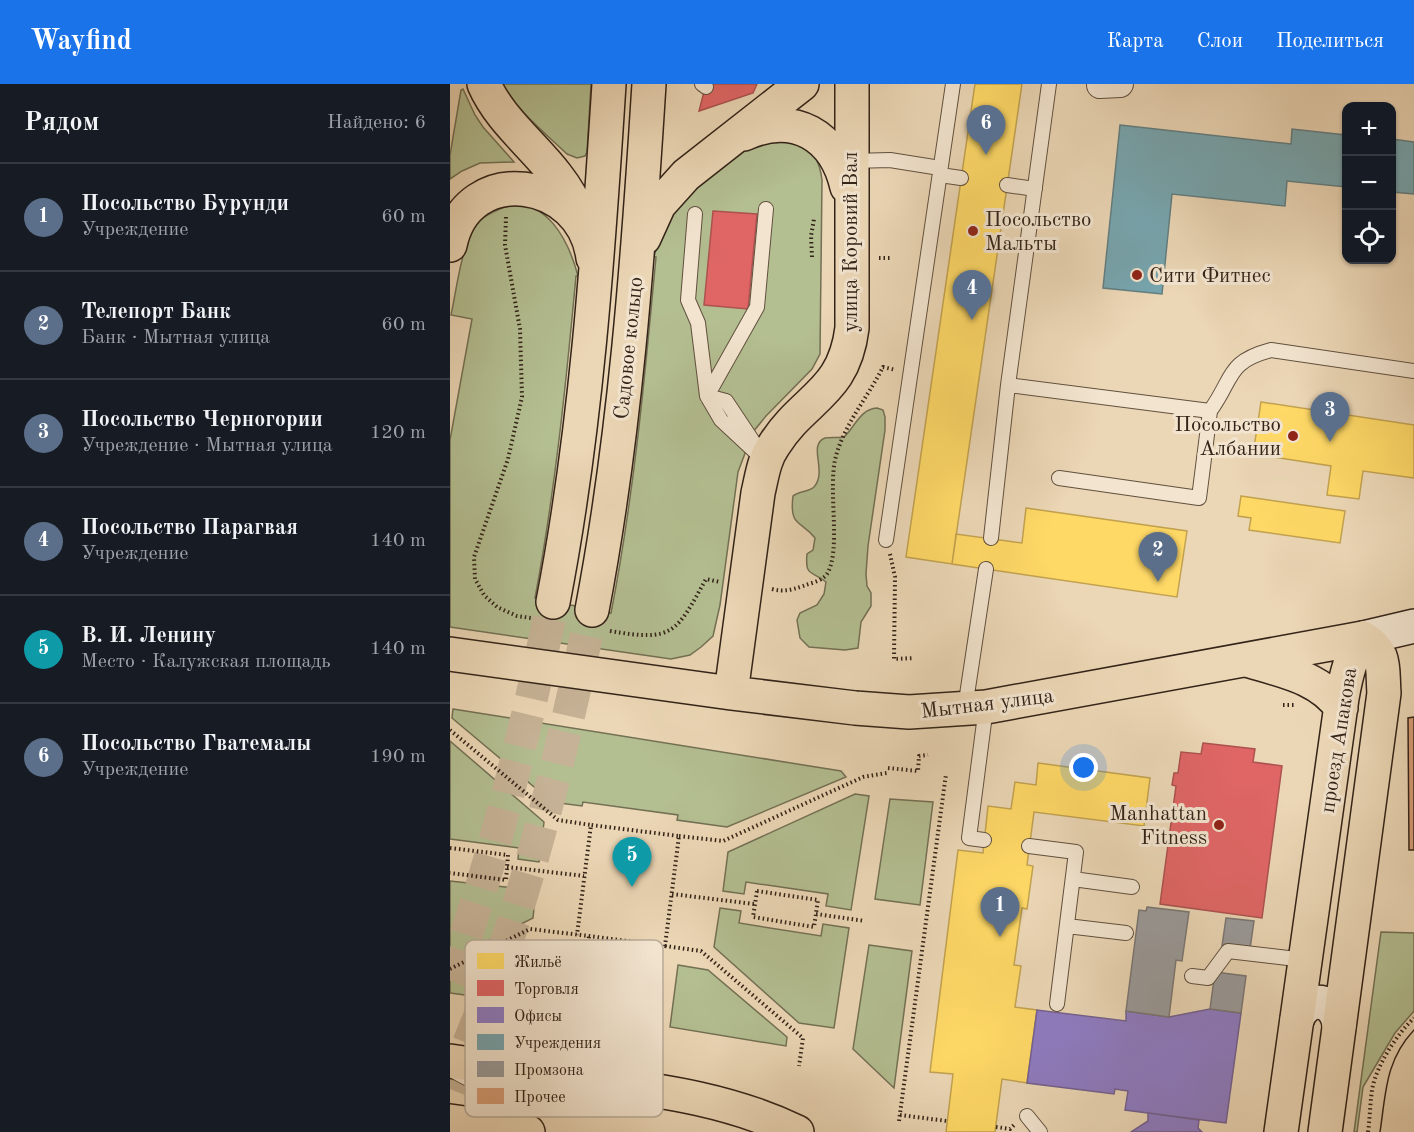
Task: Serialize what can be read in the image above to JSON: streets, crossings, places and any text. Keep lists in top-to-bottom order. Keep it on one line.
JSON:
{"streets":{"main road":["улица Коровий Вал","Садовое кольцо","Мытная улица","проезд Апакова"]},"crossings":[["улица Коровий Вал","Мытная улица"],["Мытная улица","проезд Апакова"]],"places":["Посольство Мальты","Сити Фитнес","Посольство Албании","Manhattan Fitness"],"legend":["Жильё","Торговля","Офисы","Учреждения","Промзона","Прочее"],"page":{"header":"Wayfind","nav":["Карта","Слои","Поделиться"],"heading":["Рядом","Найдено: 6"],"map_buttons":["+","−"],"pins":["6","4","3","2","5","1"],"list":[{"mark":"1","name":"Посольство Бурунди","note":"Учреждение","value":"60 m"},{"mark":"2","name":"Телепорт Банк","note":"Банк · Мытная улица","value":"60 m"},{"mark":"3","name":"Посольство Черногории","note":"Учреждение · Мытная улица","value":"120 m"},{"mark":"4","name":"Посольство Парагвая","note":"Учреждение","value":"140 m"},{"mark":"5","name":"В. И. Ленину","note":"Место · Калужская площадь","value":"140 m"},{"mark":"6","name":"Посольство Гватемалы","note":"Учреждение","value":"190 m"}]}}
